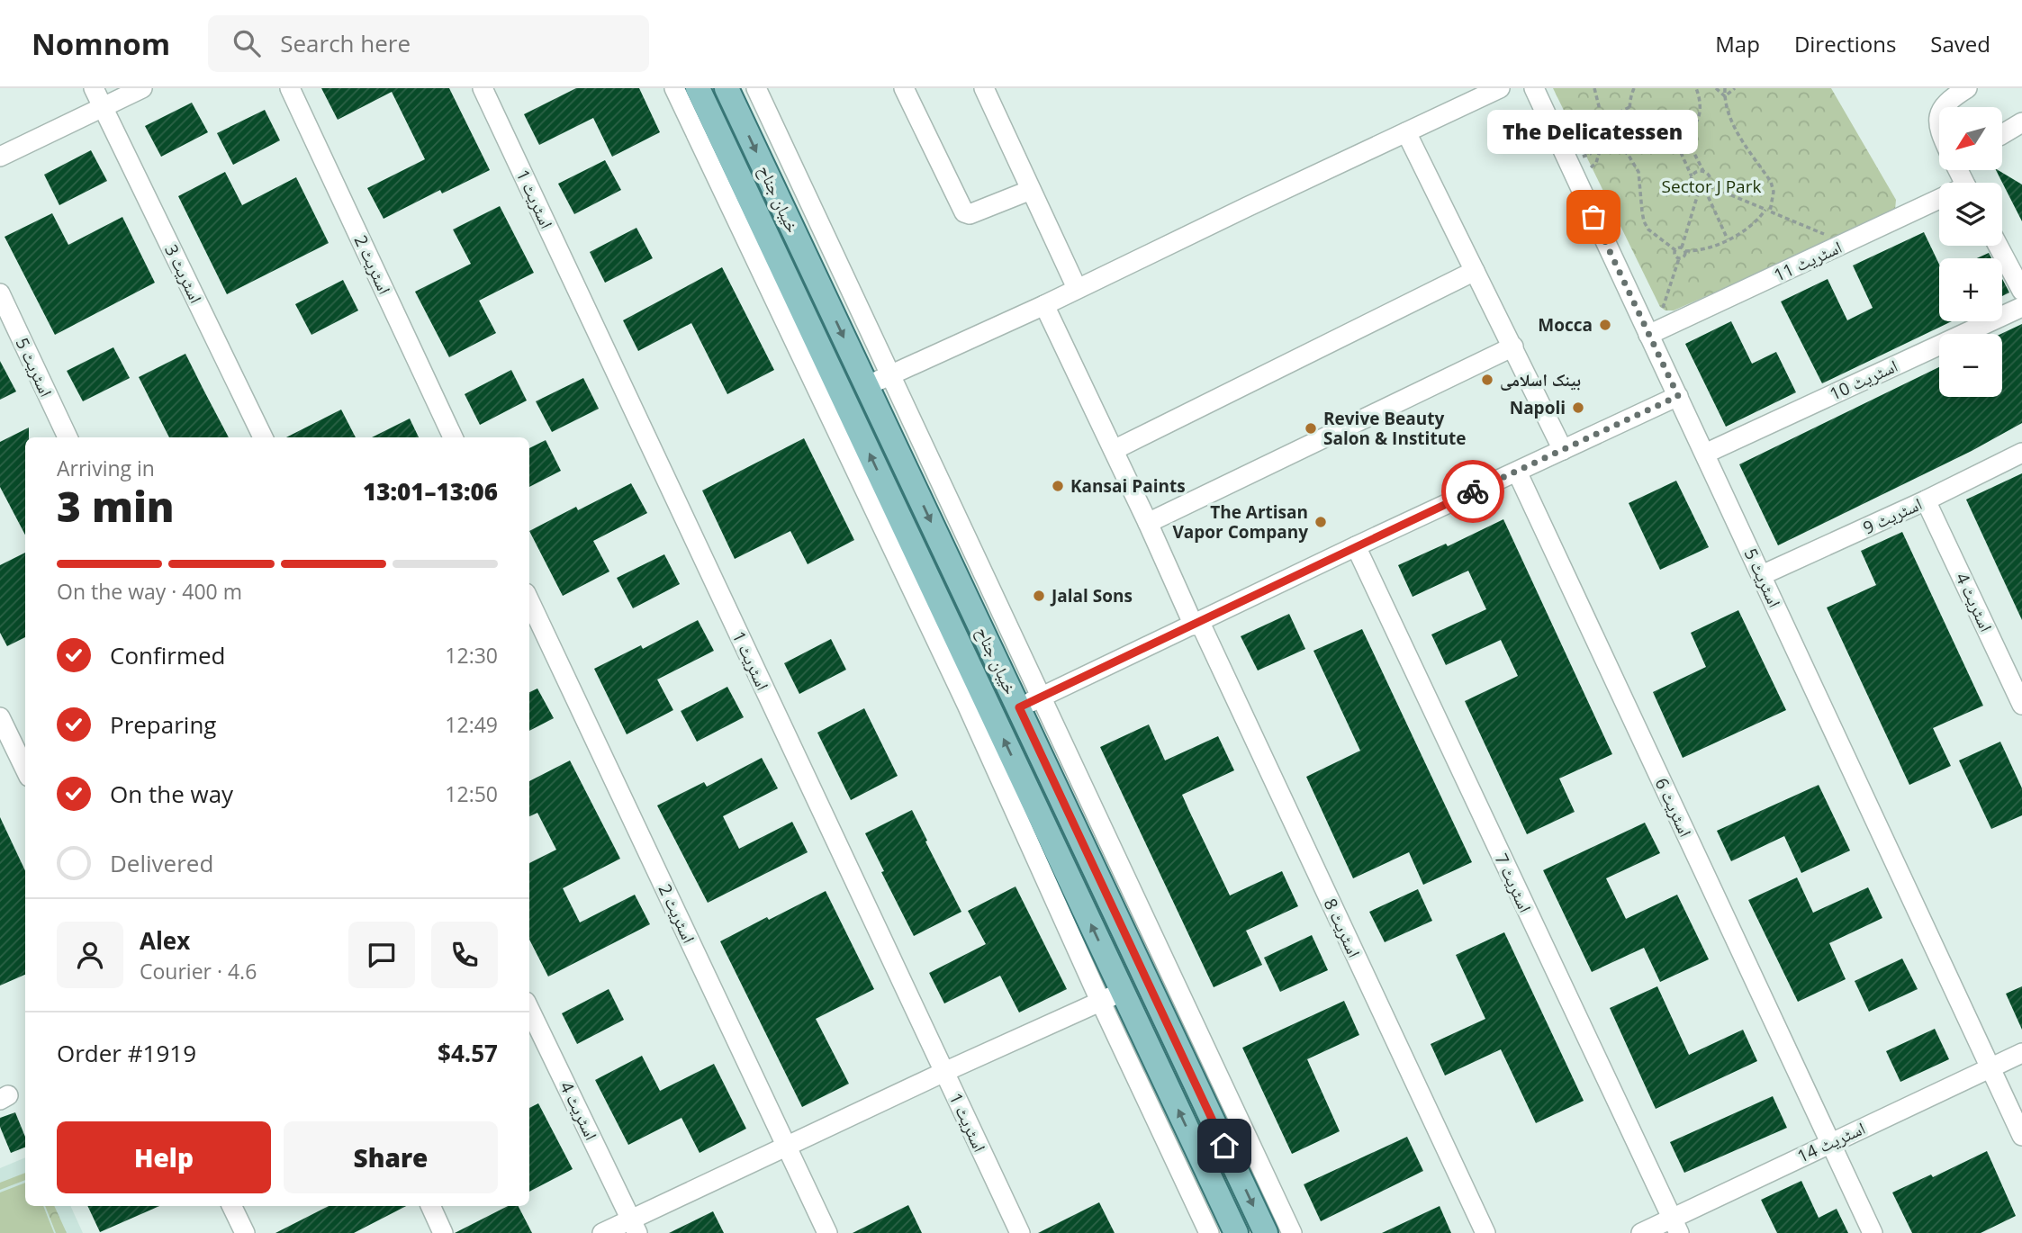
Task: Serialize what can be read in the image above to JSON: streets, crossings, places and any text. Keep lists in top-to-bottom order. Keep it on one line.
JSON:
{"streets":{"main road":["خیبان جناح"],"street":["اسٹریٹ 1","اسٹریٹ 11","اسٹریٹ 2","اسٹریٹ 3","اسٹریٹ 5","اسٹریٹ 10","اسٹریٹ 9","اسٹریٹ 4","اسٹریٹ 6","اسٹریٹ 7","اسٹریٹ 8","اسٹریٹ 14"]},"crossings":[["اسٹریٹ 11","اسٹریٹ 5"],["اسٹریٹ 5","اسٹریٹ 10"],["اسٹریٹ 5","اسٹریٹ 9"],["اسٹریٹ 5","اسٹریٹ 14"],["اسٹریٹ 9","اسٹریٹ 4"],["اسٹریٹ 6","اسٹریٹ 14"],["اسٹریٹ 7","اسٹریٹ 14"]],"parks":["Sector J Park"],"places":["The Delicatessen","Mocca","بینک اسلامی","Napoli","Revive Beauty Salon & Institute","Kansai Paints","The Artisan Vapor Company","Jalal Sons"],"north":"bottom left","page":{"header":"Nomnom","search":"Search here","nav":["Map","Directions","Saved"],"map_buttons":["+","−"],"bubble":"The Delicatessen","heading":["3 min","Arriving in","13:01–13:06"],"panel":["Alex","Courier · 4.6","Order #1919","$4.57"],"bar":"On the way · 400 m","list":[["Confirmed","12:30"],["Preparing","12:49"],["On the way","12:50"],"Delivered"],"buttons":["Help","Share"]}}
